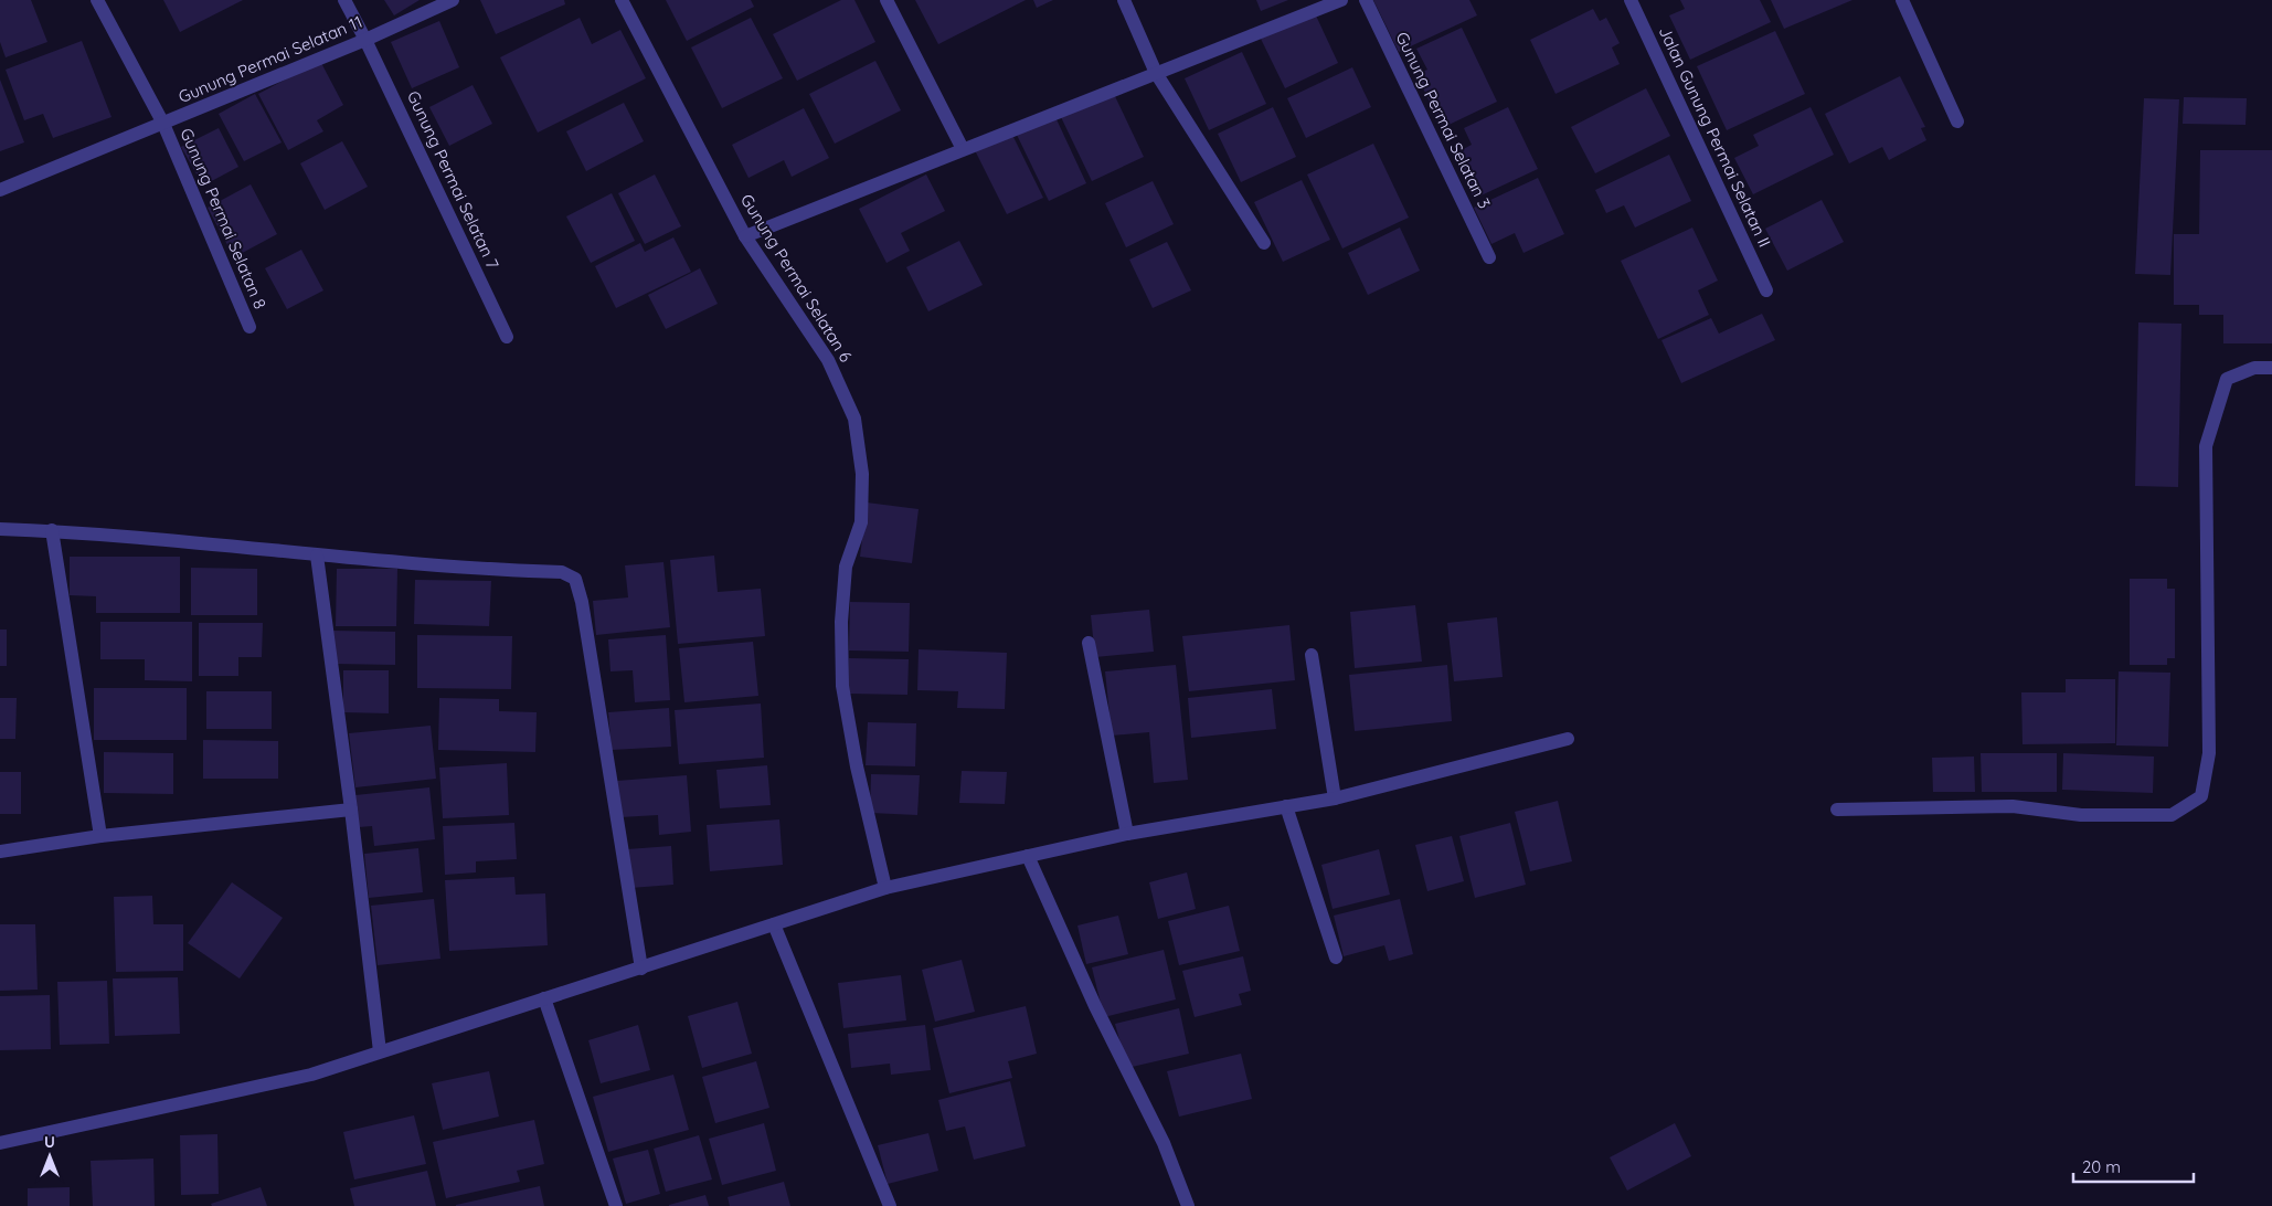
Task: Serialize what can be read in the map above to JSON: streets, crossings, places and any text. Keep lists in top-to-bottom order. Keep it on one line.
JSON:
{"streets":{"street":["Gunung Permai Selatan 11","Gunung Permai Selatan 3","Jalan Gunung Permai Selatan II","Gunung Permai Selatan 7","Gunung Permai Selatan 8","Gunung Permai Selatan 6"]},"crossings":[["Gunung Permai Selatan 11","Gunung Permai Selatan 7"],["Gunung Permai Selatan 11","Gunung Permai Selatan 8"]],"scale_bar":"20 m","north":"top"}
